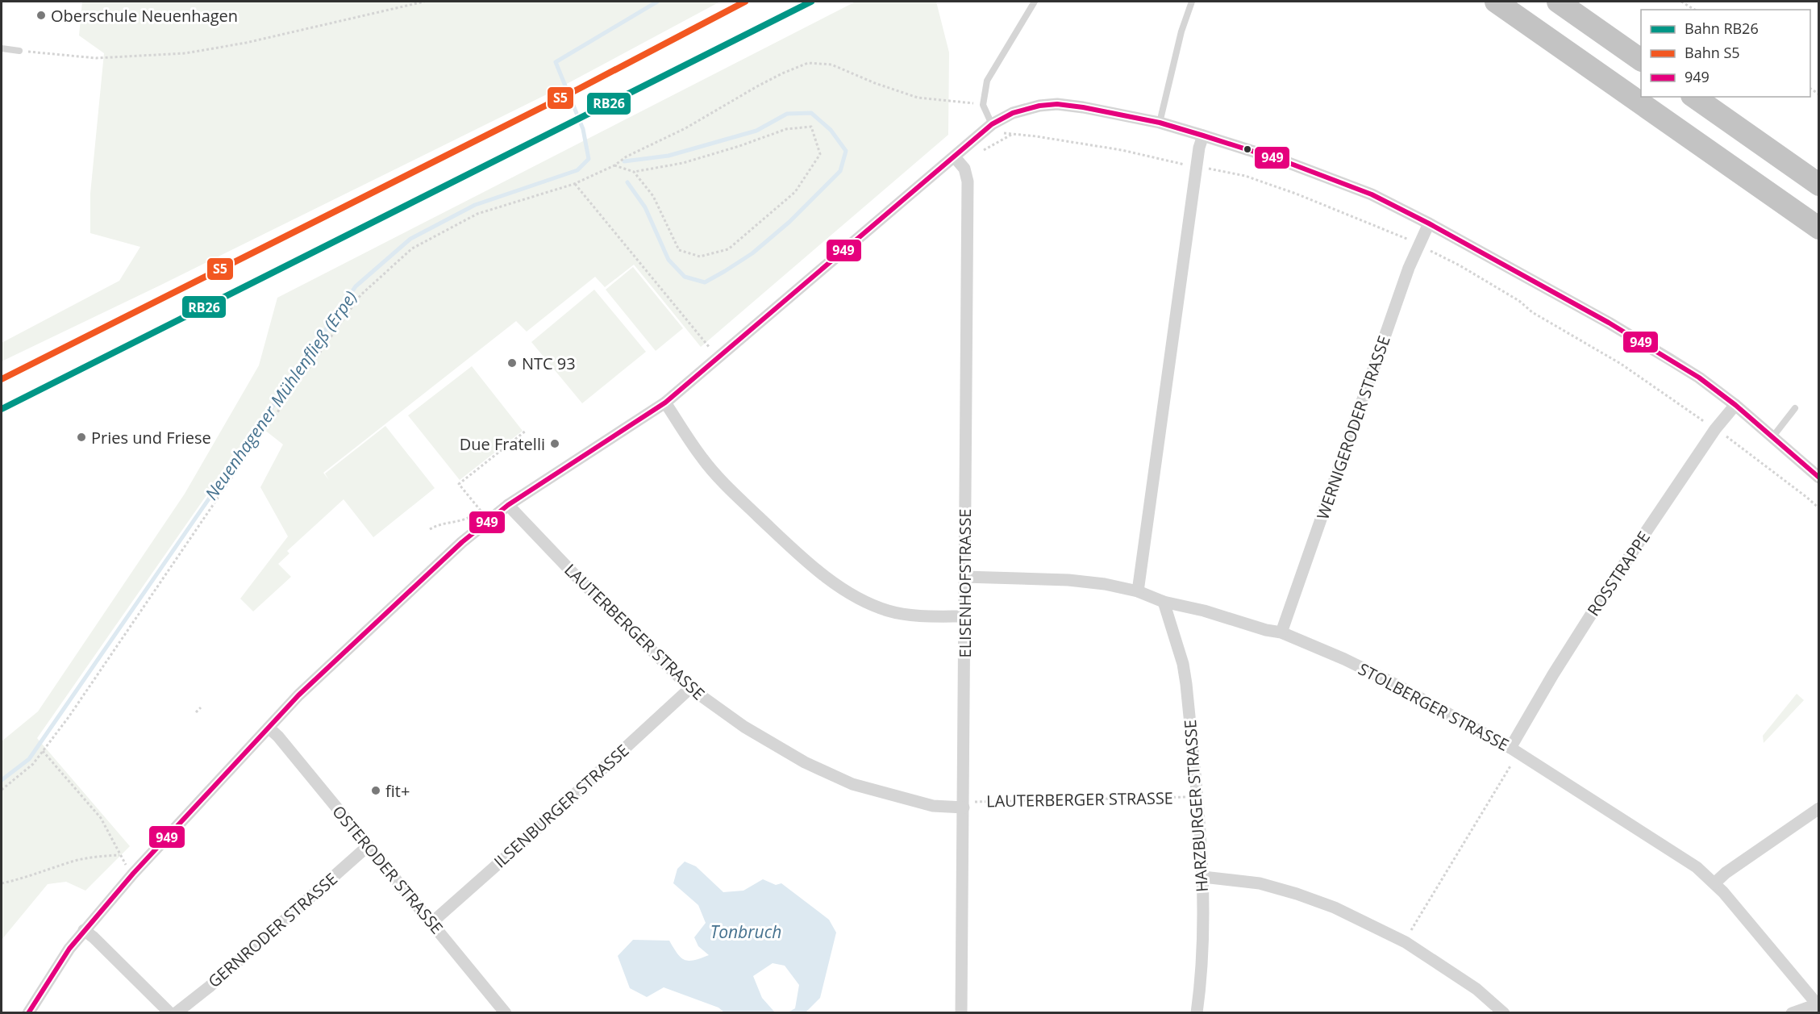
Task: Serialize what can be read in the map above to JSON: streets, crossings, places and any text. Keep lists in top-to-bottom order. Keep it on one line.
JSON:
{"streets":{"street":["WERNIGERODER STRASSE","ROSSTRAPPE","ELISENHOFSTRASSE","LAUTERBERGER STRASSE","STOLBERGER STRASSE","ILSENBURGER STRASSE","HARZBURGER STRASSE","OSTERODER STRASSE","GERNRODER STRASSE"]},"crossings":[["WERNIGERODER STRASSE","STOLBERGER STRASSE"],["ROSSTRAPPE","STOLBERGER STRASSE"],["ELISENHOFSTRASSE","LAUTERBERGER STRASSE"],["ELISENHOFSTRASSE","STOLBERGER STRASSE"],["LAUTERBERGER STRASSE","ILSENBURGER STRASSE"],["LAUTERBERGER STRASSE","HARZBURGER STRASSE"],["STOLBERGER STRASSE","HARZBURGER STRASSE"],["ILSENBURGER STRASSE","OSTERODER STRASSE"],["OSTERODER STRASSE","GERNRODER STRASSE"]],"water":["Neuenhagener Mühlenfließ (Erpe)","Tonbruch"],"places":["Oberschule Neuenhagen","NTC 93","Pries und Friese","Due Fratelli","fit+"],"lines":["rail line RB26","rail line S5","transit line 949"],"legend":["Bahn RB26","Bahn S5","949"]}
